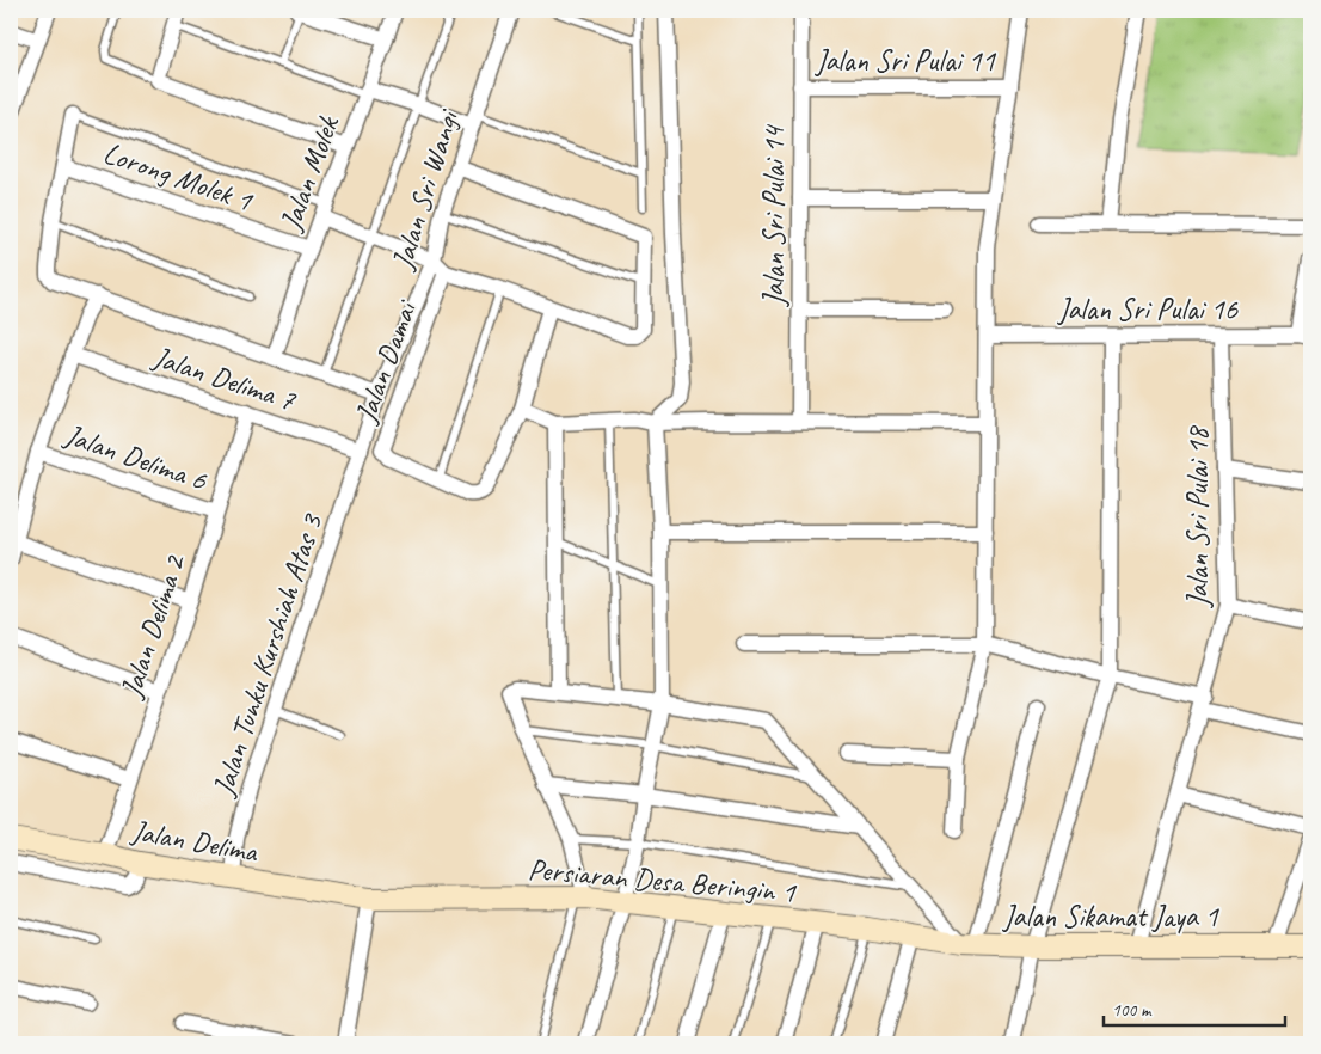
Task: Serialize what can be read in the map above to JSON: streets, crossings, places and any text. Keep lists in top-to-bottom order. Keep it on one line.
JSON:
{"streets":{"main road":["Jalan Delima","Persiaran Desa Beringin 1","Jalan Sikamat Jaya 1"],"street":["Jalan Sri Pulai 11","Jalan Molek","Lorong Molek 1","Jalan Sri Wangi","Jalan Sri Pulai 14","Jalan Sri Pulai 16","Jalan Damai","Jalan Delima 7","Jalan Delima 6","Jalan Sri Pulai 18","Jalan Delima 2","Jalan Tunku Kurshiah Atas 3"]},"crossings":[["Jalan Sri Pulai 11","Jalan Sri Pulai 14"],["Jalan Molek","Lorong Molek 1"],["Jalan Sri Wangi","Jalan Delima 7"],["Jalan Sri Wangi","Jalan Tunku Kurshiah Atas 3"],["Jalan Sri Pulai 16","Jalan Sri Pulai 18"],["Jalan Delima 7","Jalan Delima 2"],["Jalan Delima 7","Jalan Tunku Kurshiah Atas 3"],["Jalan Delima 6","Jalan Delima 2"],["Jalan Sri Pulai 18","Jalan Sikamat Jaya 1"],["Jalan Delima 2","Jalan Delima"],["Jalan Tunku Kurshiah Atas 3","Jalan Delima"],["Jalan Delima","Persiaran Desa Beringin 1"],["Persiaran Desa Beringin 1","Jalan Sikamat Jaya 1"]],"scale_bar":"100 m"}
